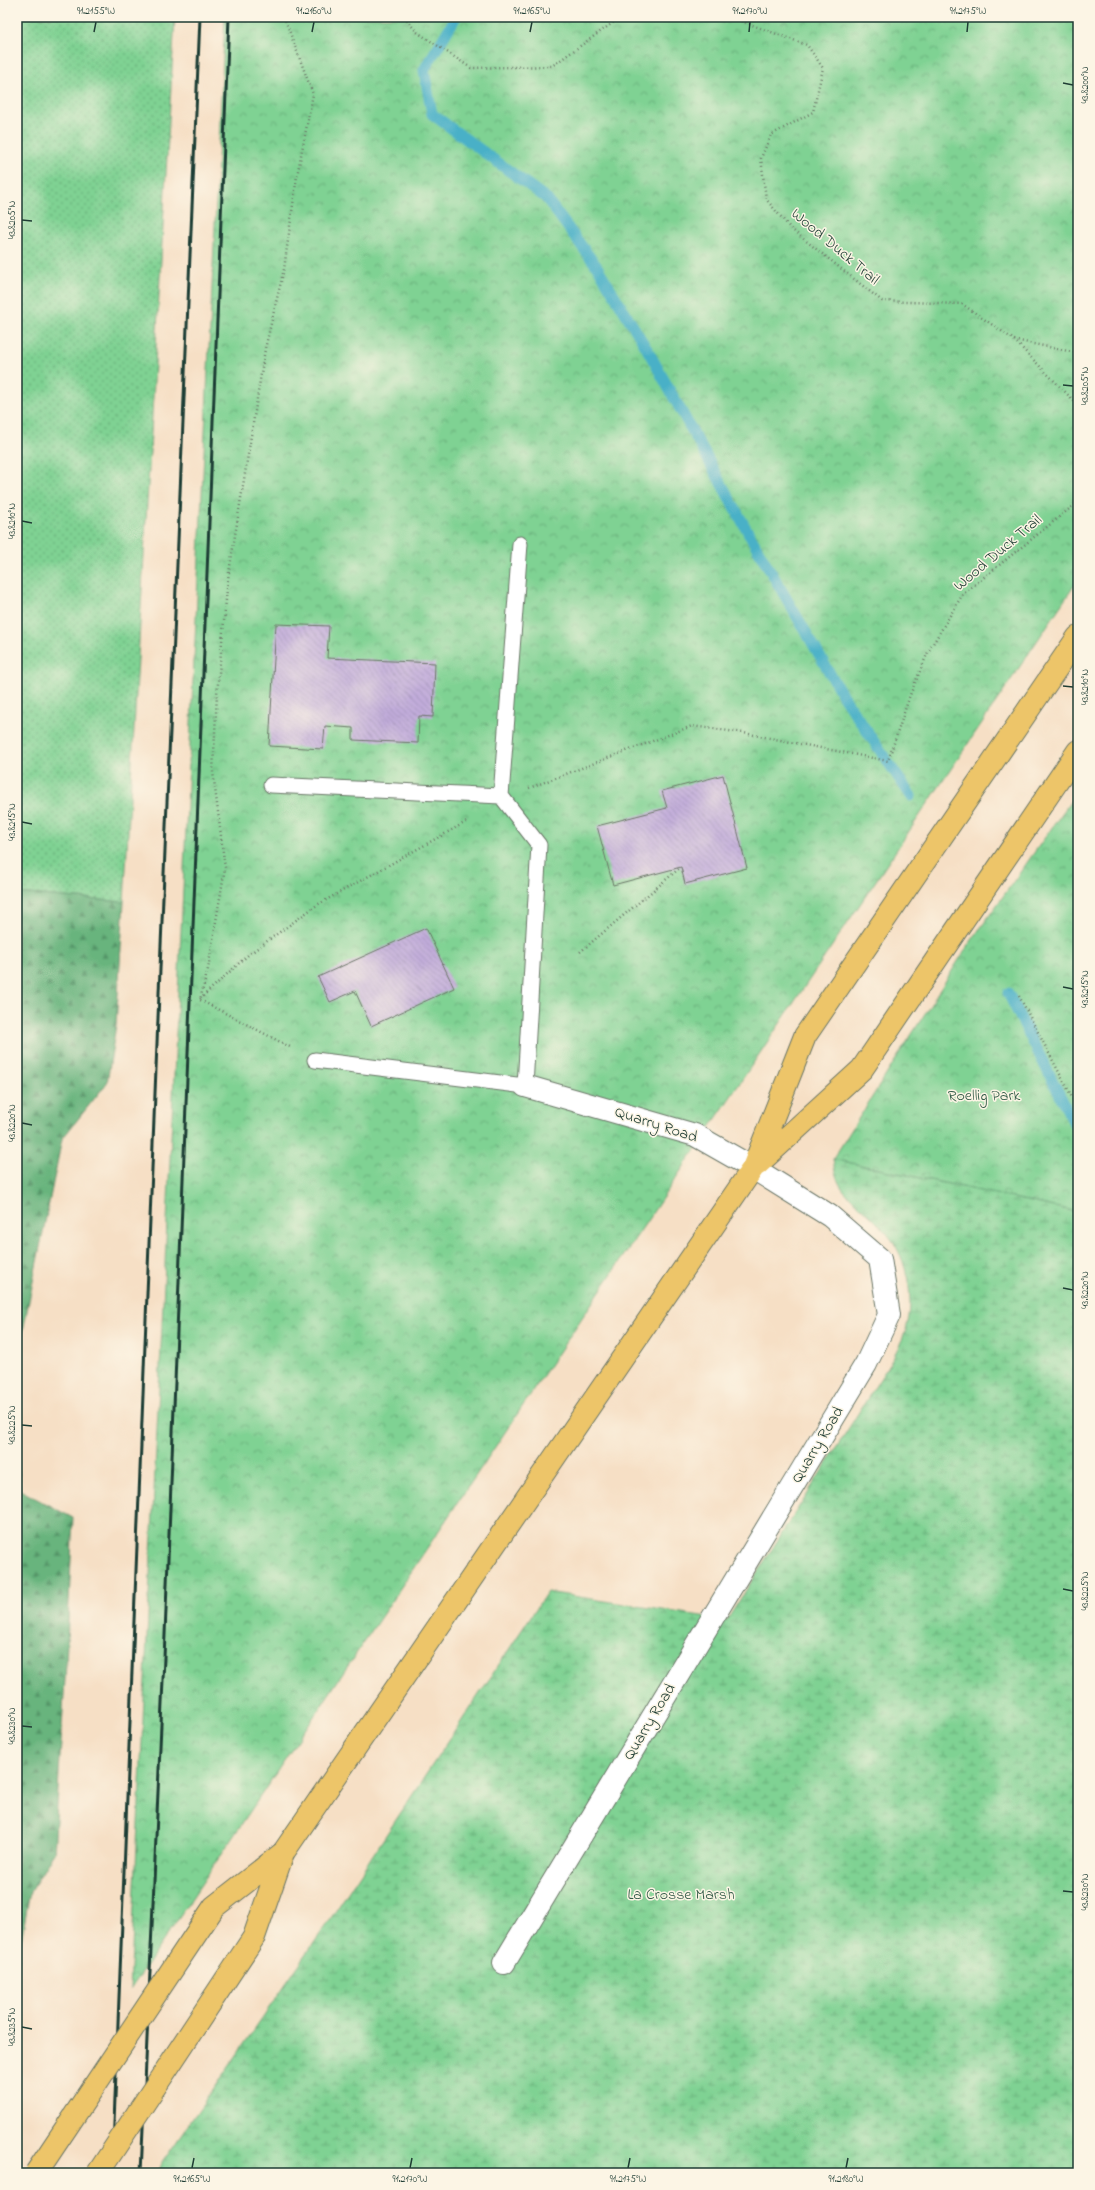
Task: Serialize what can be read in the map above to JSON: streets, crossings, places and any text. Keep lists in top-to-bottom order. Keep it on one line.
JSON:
{"streets":{"street":["Quarry Road"],"path":["Wood Duck Trail"]},"parks":["Roellig Park","La Crosse Marsh"],"coordinates":["91.2155°W","91.2160°W","91.2165°W","91.2170°W","91.2175°W","43.8200°N","43.8205°N","43.8210°N","43.8215°N","43.8220°N","43.8225°N","43.8230°N","43.8235°N","91.2180°W"]}
